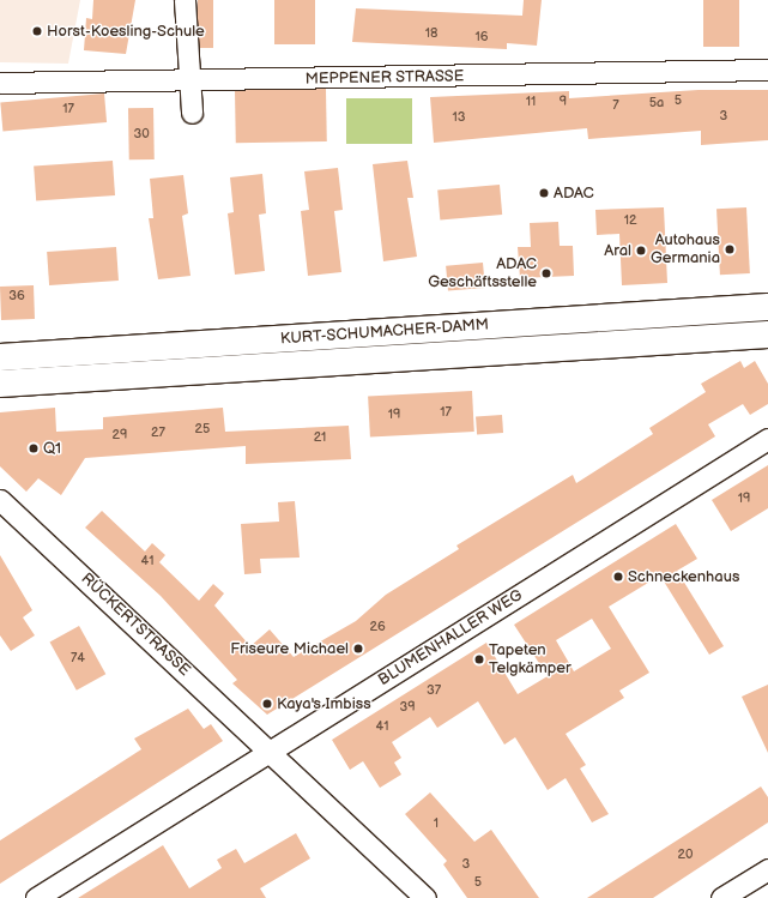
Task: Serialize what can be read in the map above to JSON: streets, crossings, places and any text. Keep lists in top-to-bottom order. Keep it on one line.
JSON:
{"streets":{"main road":["KURT-SCHUMACHER-DAMM"],"street":["MEPPENER STRASSE","RÜCKERTSTRASSE","BLUMENHALLER WEG"]},"crossings":[["RÜCKERTSTRASSE","BLUMENHALLER WEG"]],"places":["Horst-Koesling-Schule","ADAC","Autohaus Germania","Aral","ADAC Geschäftsstelle","Q1","Schneckenhaus","Friseure Michael","Tapeten Telgkämper","Kaya's Imbiss"],"house_numbers":["18","16","5","11","9","5a","7","17","3","13","30","12","36","17","19","25","27","29","21","19","41","26","74","37","39","41","1","20","3","5"]}
